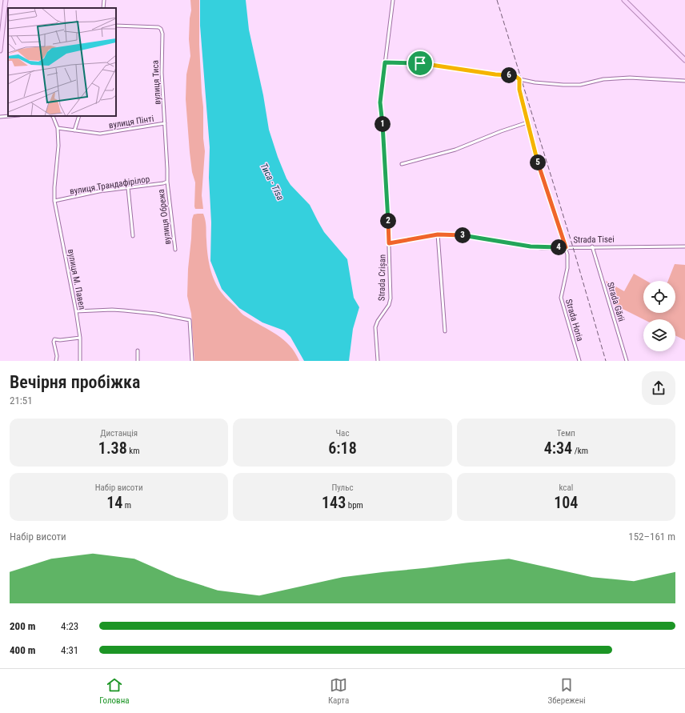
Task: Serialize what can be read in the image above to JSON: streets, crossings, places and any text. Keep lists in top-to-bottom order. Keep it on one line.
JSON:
{"streets":{"street":["вулиця Тиса","вулиця Пінті","вулиця Трандафірілор","вулиця Обрежа","Strada Tisei","Strada Crișan","вулиця М. Павел","Strada Gării","Strada Horia"]},"crossings":[["вулиця Тиса","вулиця Пінті"],["вулиця Тиса","вулиця Трандафірілор"],["вулиця Тиса","вулиця Обрежа"],["вулиця Пінті","вулиця М. Павел"],["вулиця Трандафірілор","вулиця Обрежа"],["вулиця Трандафірілор","вулиця М. Павел"],["Strada Tisei","Strada Crișan"],["Strada Tisei","Strada Gării"],["Strada Tisei","Strada Horia"]],"water":["Тиса - Tisa"],"page":{"pins":["6","1","5","2","3","4"],"heading":["Вечірня пробіжка","21:51"],"stats":[["Дистанція","1.38 km"],["Час","6:18"],["Темп","4:34 /km"],["Набір висоти","14 m"],["Пульс","143 bpm"],["kcal","104"]],"chart":["Набір висоти","152–161 m"],"list":[{"name":"200 m","note":"4:23"},{"name":"400 m","note":"4:31"}],"tabs":["Головна","Карта","Збережені"]}}
